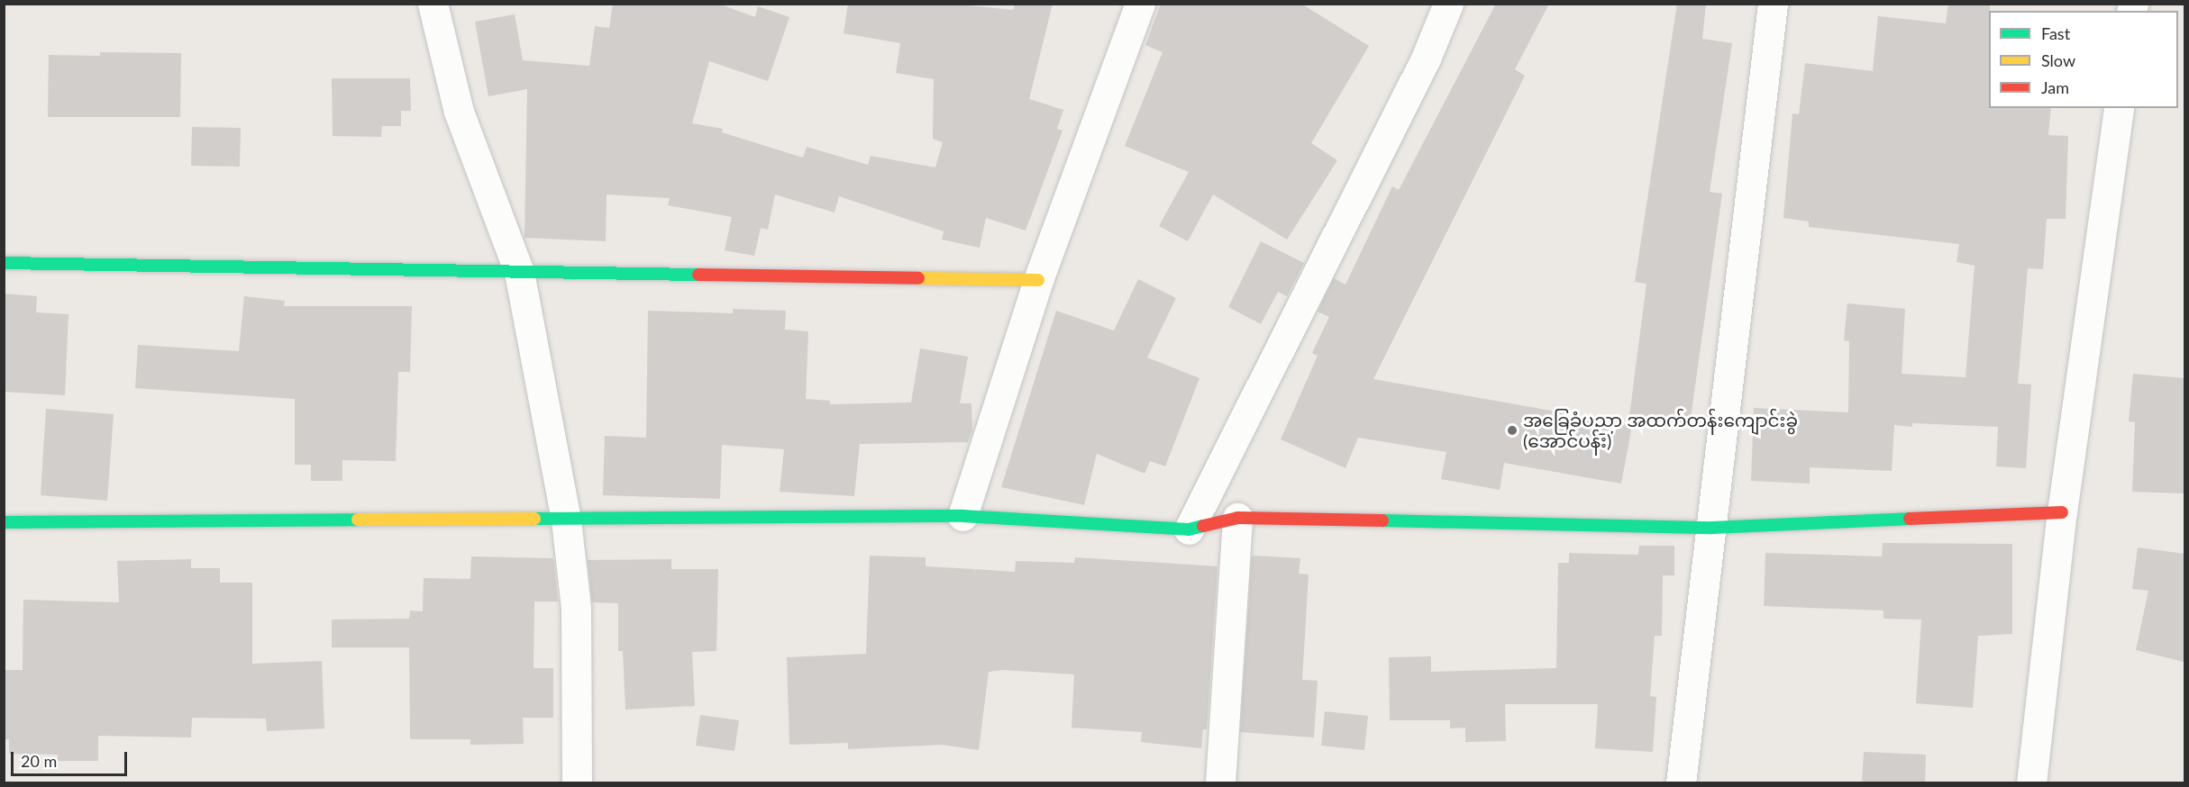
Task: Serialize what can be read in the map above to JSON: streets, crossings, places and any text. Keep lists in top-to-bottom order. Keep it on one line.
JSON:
{"places":["အခြေခံပညာ အထက်တန်းကျောင်းခွဲ (အောင်ပန်း)"],"legend":["Fast","Slow","Jam"],"scale_bar":"20 m"}
